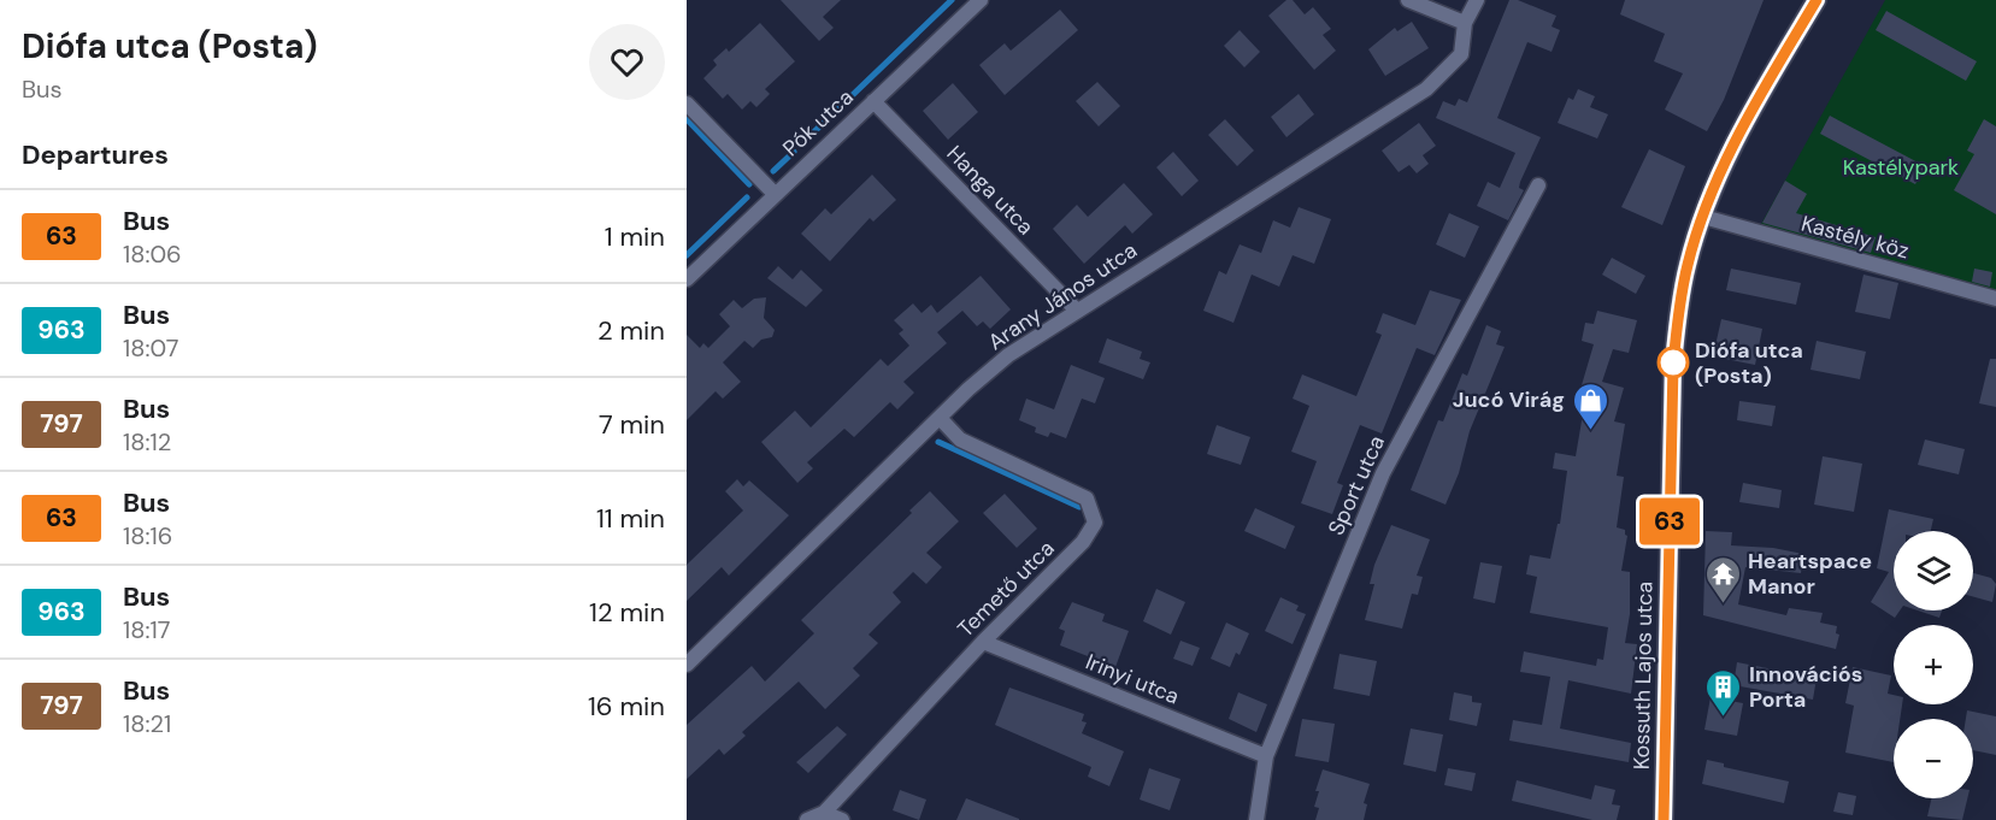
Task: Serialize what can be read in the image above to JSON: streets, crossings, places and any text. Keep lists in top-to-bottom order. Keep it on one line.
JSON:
{"streets":{"street":["Pók utca","Hanga utca","Kastély köz","Arany János utca","Sport utca","Temető utca","Kossuth Lajos utca","Irinyi utca"]},"crossings":[["Pók utca","Hanga utca"],["Hanga utca","Arany János utca"],["Kastély köz","Kossuth Lajos utca"],["Arany János utca","Temető utca"],["Sport utca","Irinyi utca"],["Temető utca","Irinyi utca"]],"parks":["Kastélypark"],"places":{"other":["Diófa utca (Posta)"],"shop":["Jucó Virág"],"temple":["Heartspace Manor"],"building":["Innovációs Porta"]},"lines":["bus line 63"],"page":{"heading":[["Diófa utca (Posta)","Bus"],"Departures"],"on_map":"63","list":[{"mark":"63","name":"Bus","note":"18:06","value":"1 min"},{"mark":"963","name":"Bus","note":"18:07","value":"2 min"},{"mark":"797","name":"Bus","note":"18:12","value":"7 min"},{"mark":"63","name":"Bus","note":"18:16","value":"11 min"},{"mark":"963","name":"Bus","note":"18:17","value":"12 min"},{"mark":"797","name":"Bus","note":"18:21","value":"16 min"}],"map_buttons":["+","−"]}}
